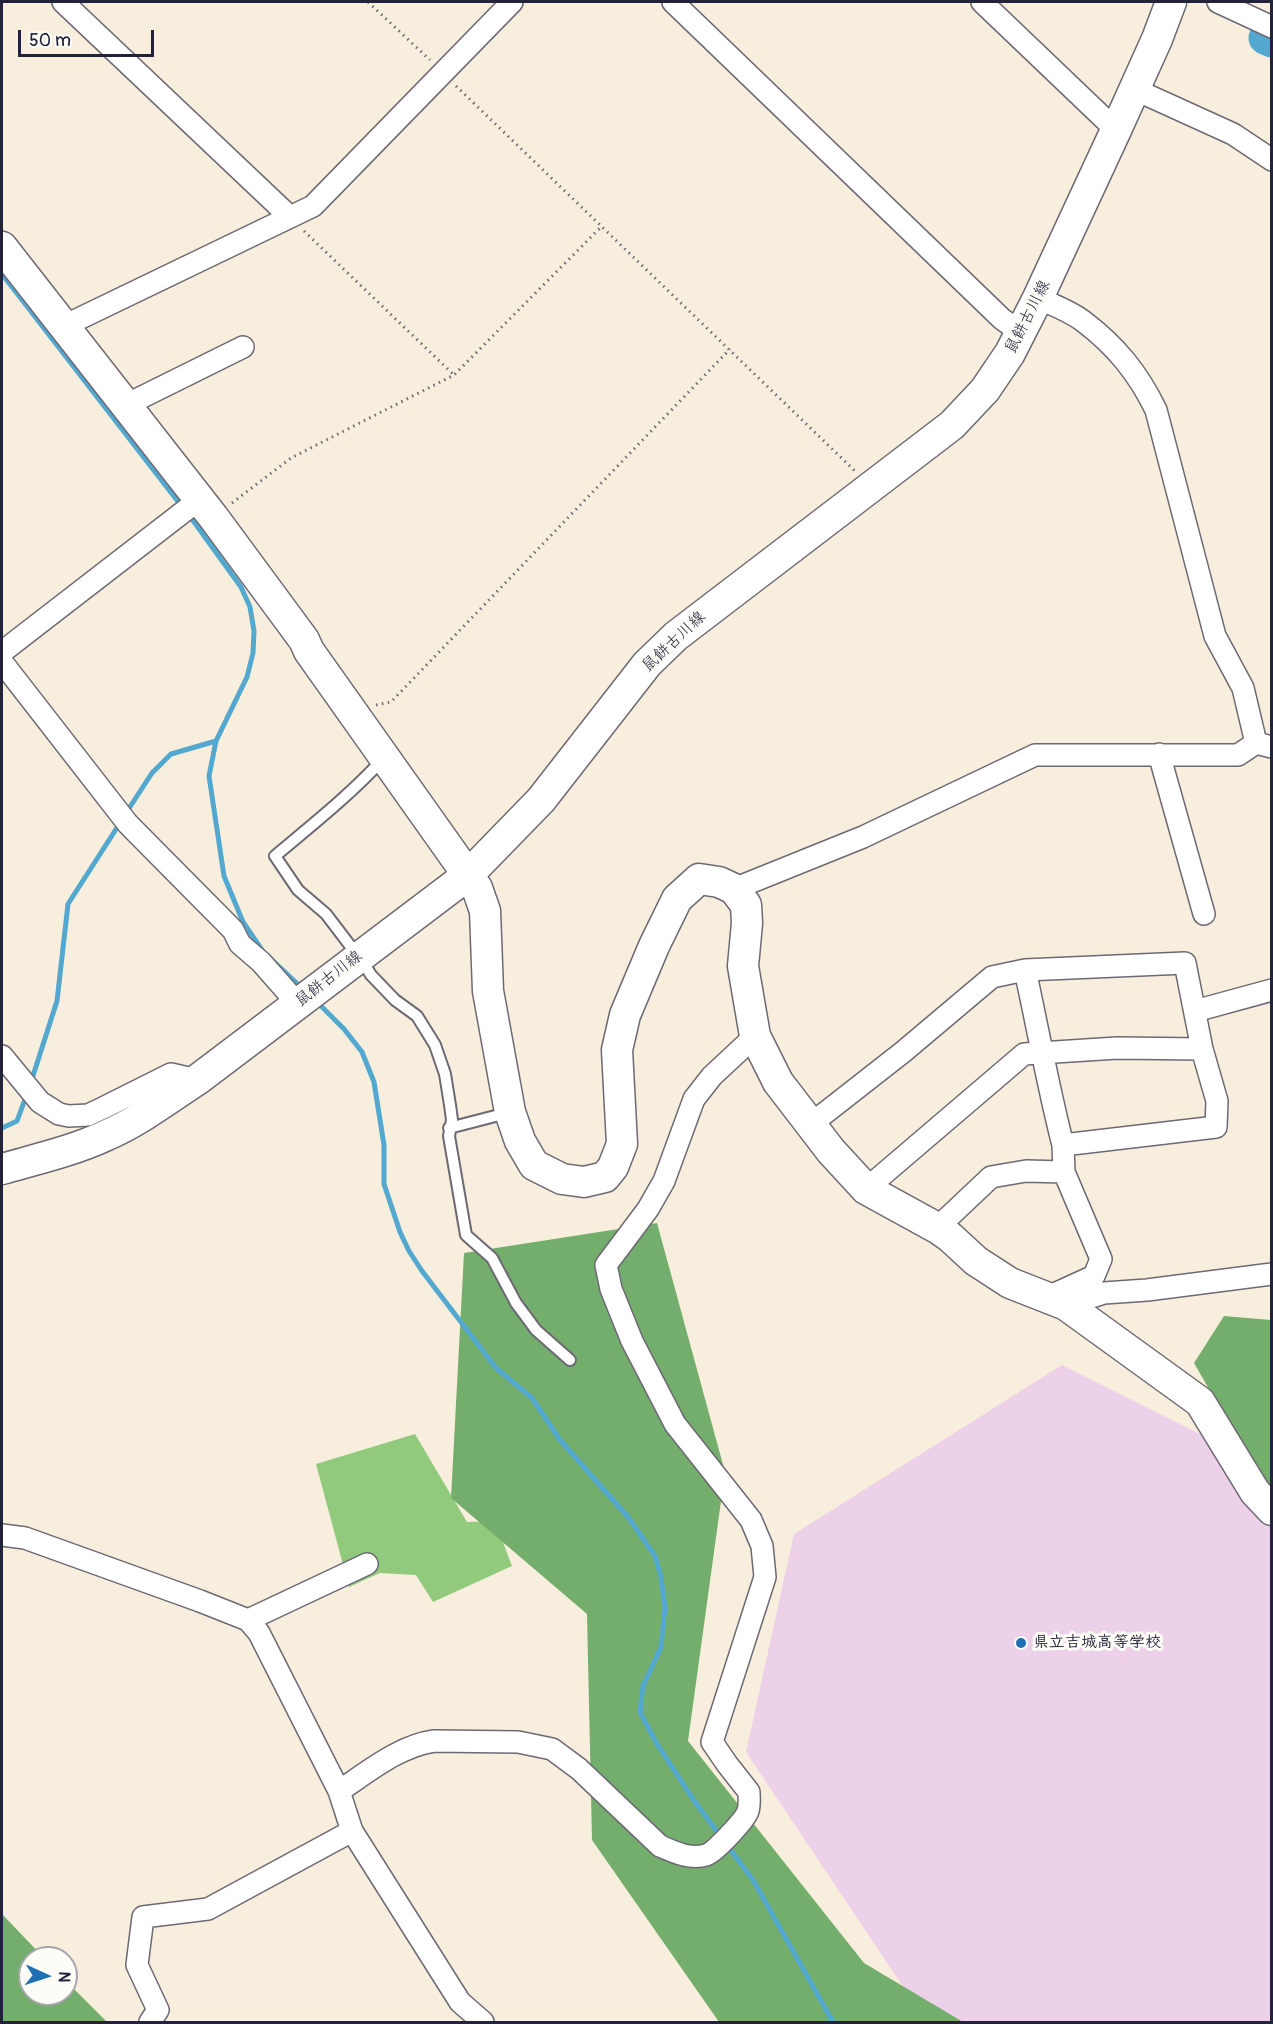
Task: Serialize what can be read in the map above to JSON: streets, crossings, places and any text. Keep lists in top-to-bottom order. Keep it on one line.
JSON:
{"streets":{"street":["鼠餅古川線"]},"places":["県立吉城高等学校"],"scale_bar":"50 m","north":"right"}
